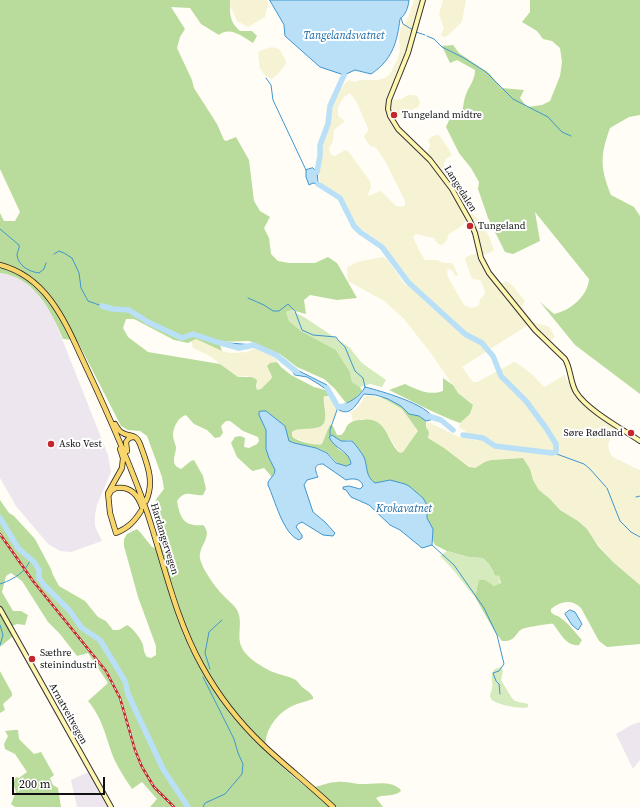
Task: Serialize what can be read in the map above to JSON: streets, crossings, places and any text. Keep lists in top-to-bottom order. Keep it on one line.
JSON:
{"streets":{"main road":["Langedalen","Hardangervegen","Arnatveitvegen"]},"water":["Tangelandsvatnet","Krokavatnet"],"places":["Tungeland midtre","Tungeland","Søre Rødland","Asko Vest","Sæthre steinindustri"],"scale_bar":"200 m"}
